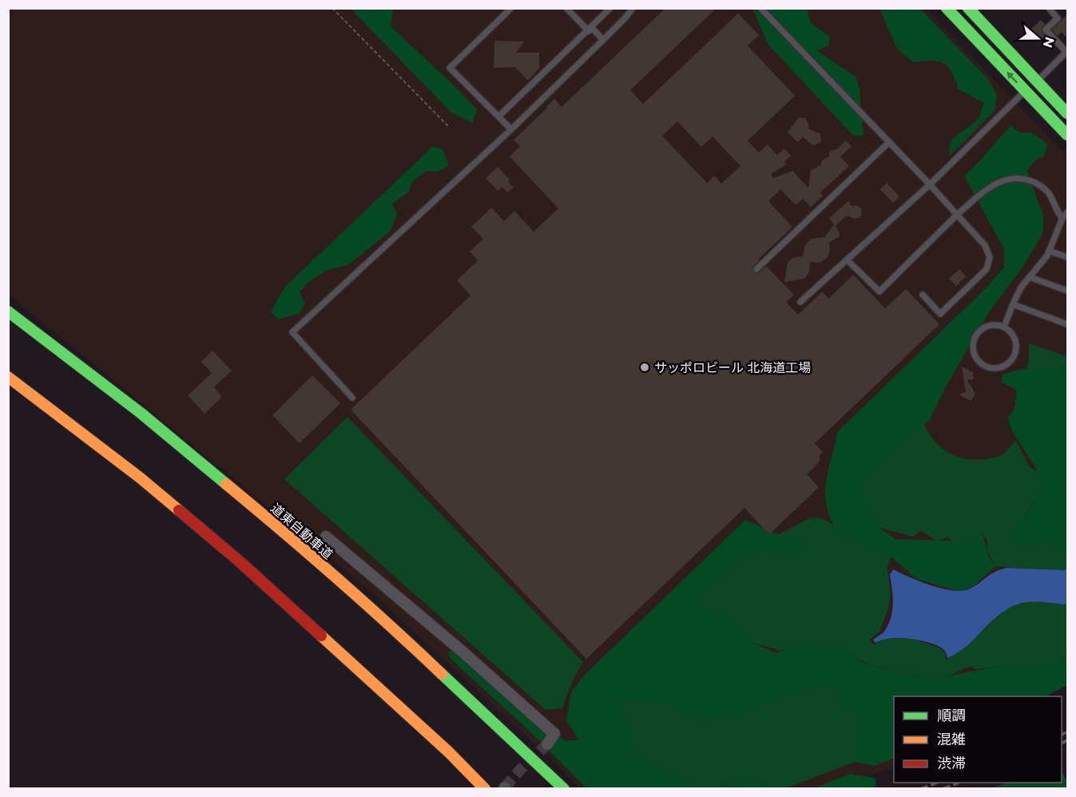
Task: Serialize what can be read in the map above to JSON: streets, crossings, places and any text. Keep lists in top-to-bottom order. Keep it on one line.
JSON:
{"streets":{"main road":["道東自動車道"]},"places":["サッポロビール 北海道工場"],"legend":["順調","混雑","渋滞"],"north":"right"}
